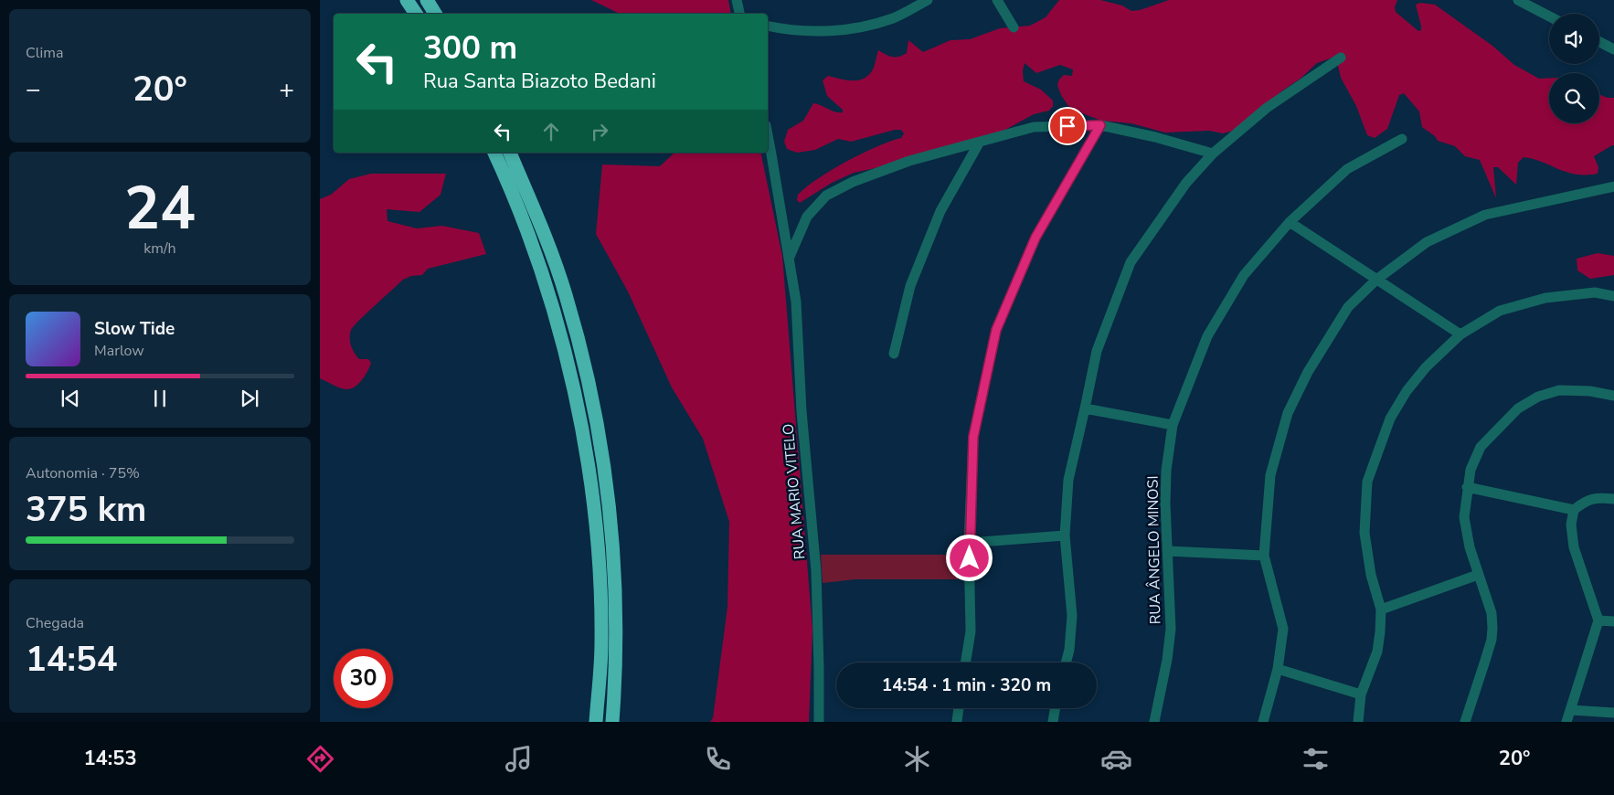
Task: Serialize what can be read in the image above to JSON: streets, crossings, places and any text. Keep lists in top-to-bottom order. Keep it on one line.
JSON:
{"streets":{"street":["RUA MARIO VITELO","RUA ÂNGELO MINOSI"]},"page":{"tile":["Clima",["24","km/h"],["Autonomia · 75%","375 km"],["Chegada","14:54"]],"turn":["300 m","Rua Santa Biazoto Bedani"],"heat":["−","20°","+"],"song":["Slow Tide","Marlow"],"limit":"30","trip":"14:54 · 1 min · 320 m","tabs":["14:53","20°"]}}
